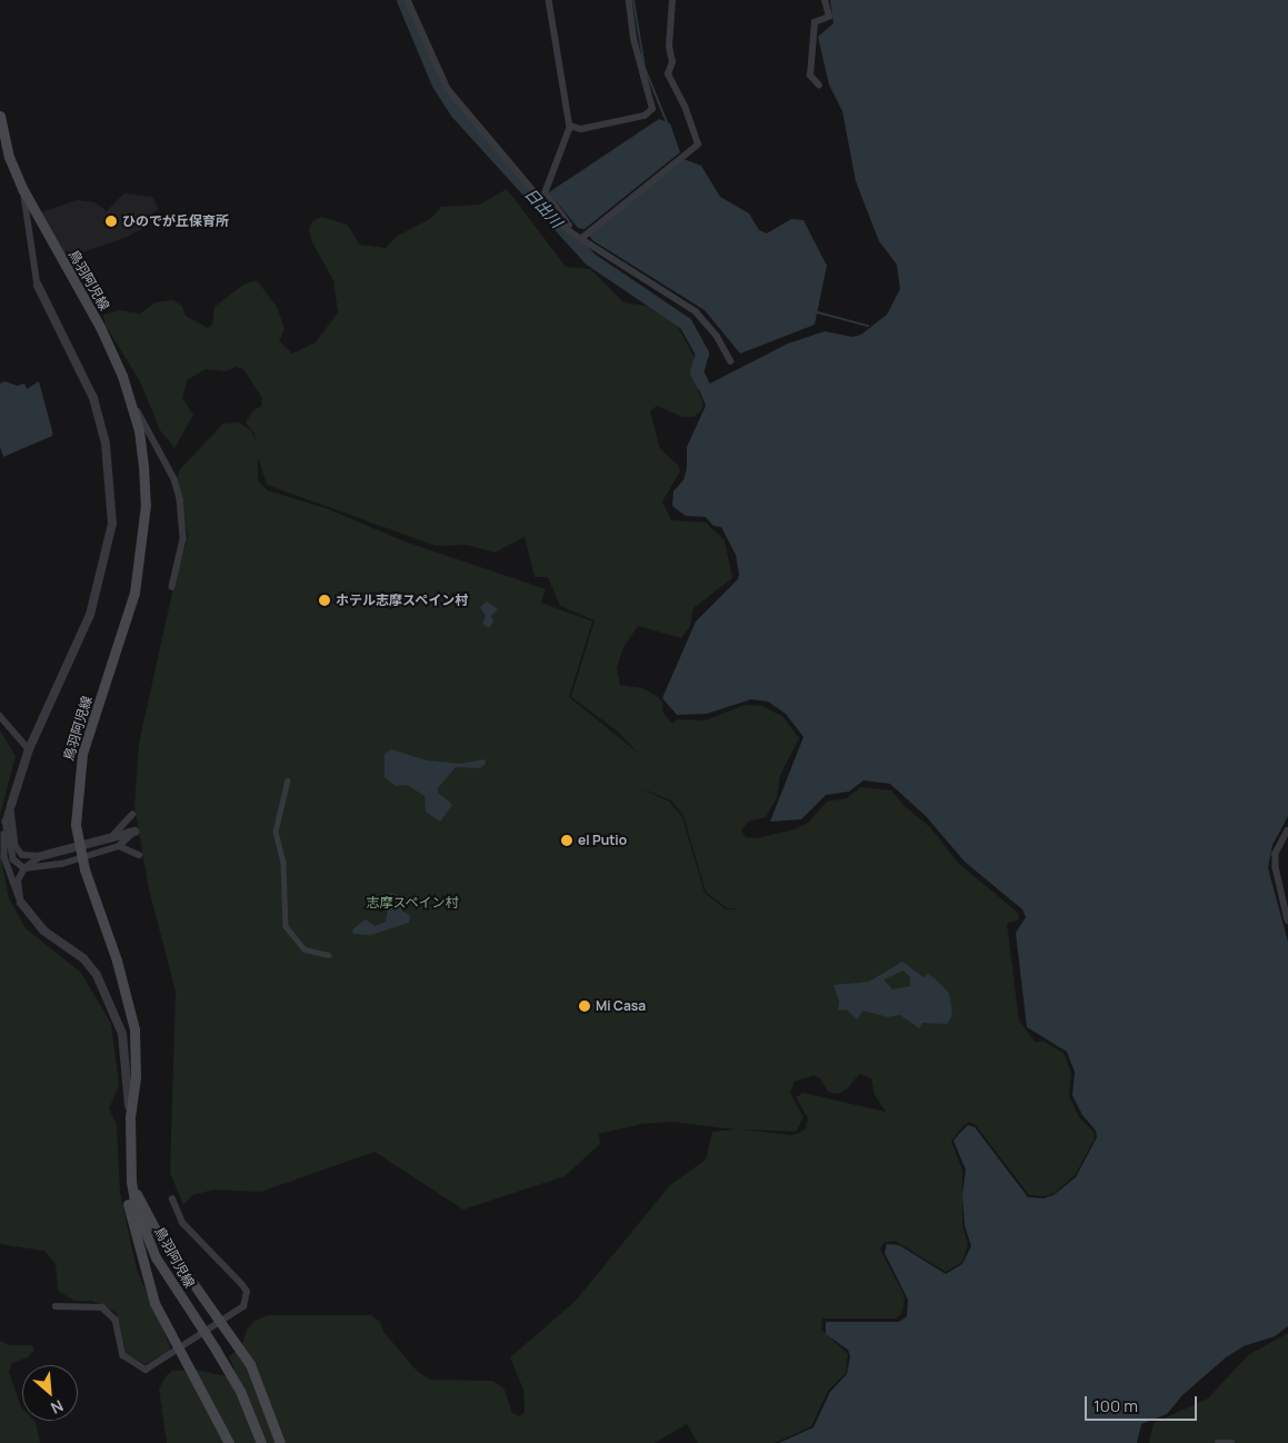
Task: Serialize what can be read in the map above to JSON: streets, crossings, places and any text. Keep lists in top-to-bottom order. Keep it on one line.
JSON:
{"streets":{"main road":["鳥羽阿児線"]},"water":["日出川"],"parks":["志摩スペイン村"],"places":["ひのでが丘保育所","ホテル志摩スペイン村","el Putio","Mi Casa"],"scale_bar":"100 m","north":"bottom right"}
